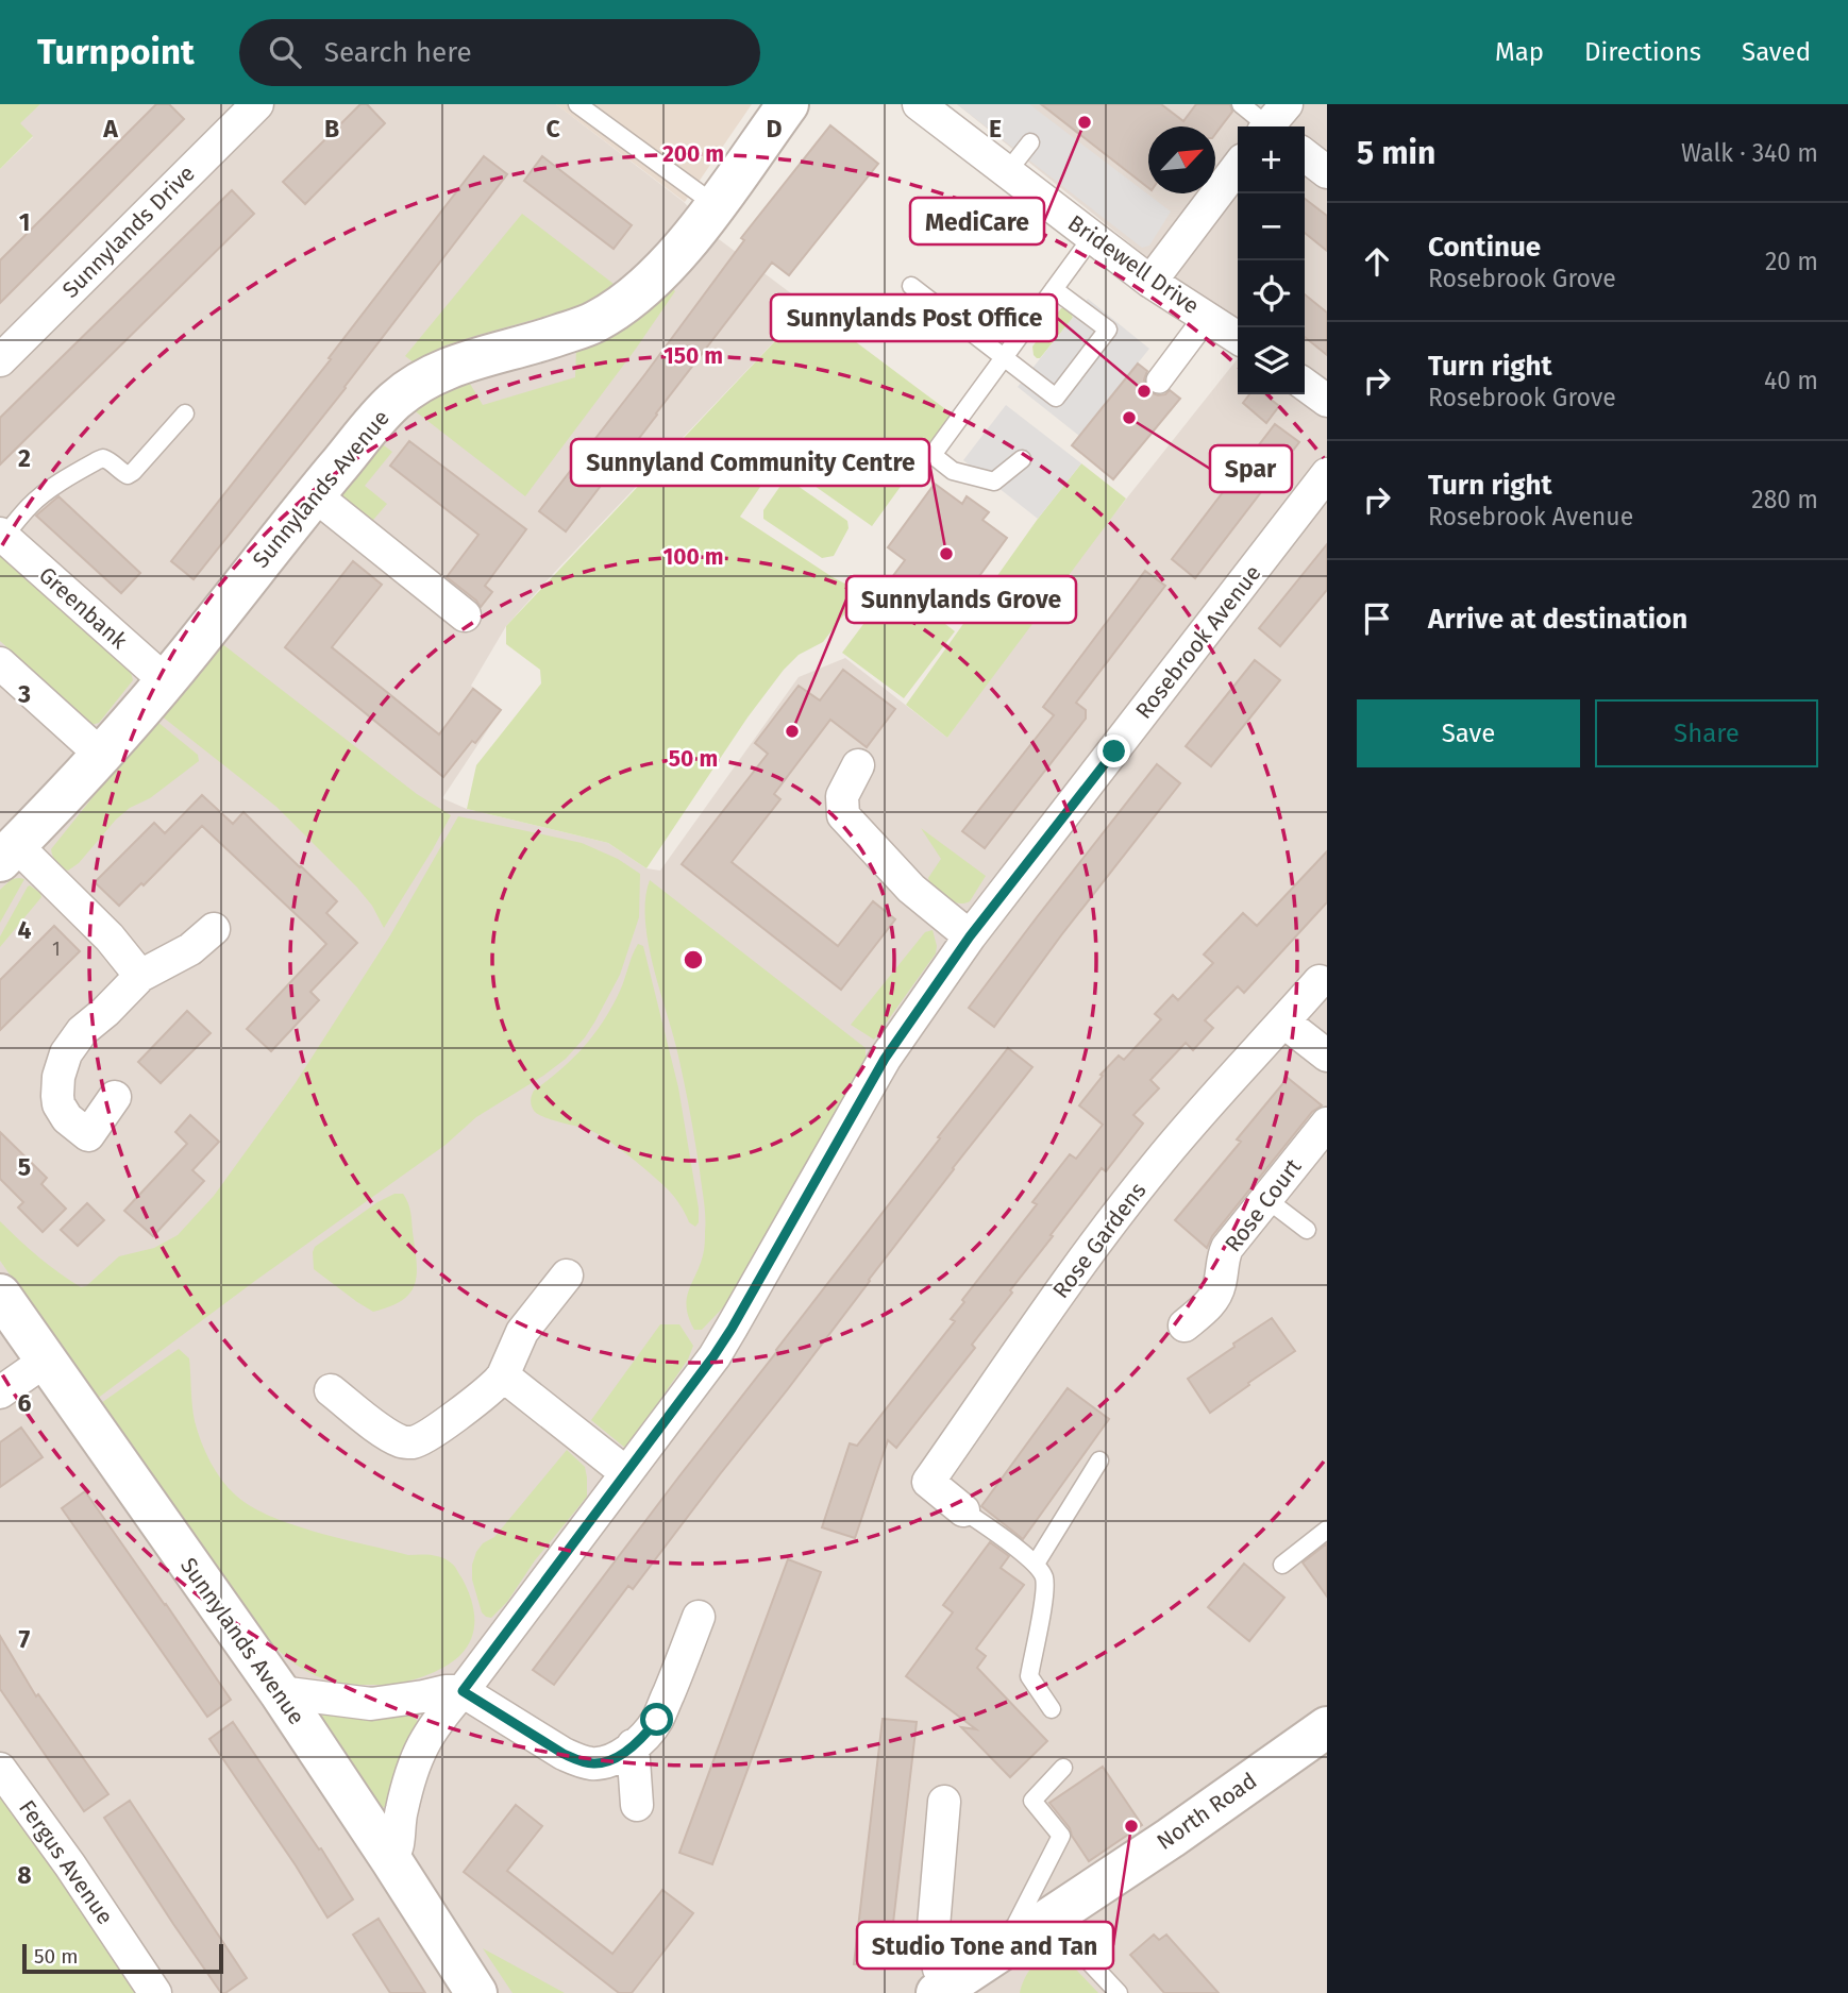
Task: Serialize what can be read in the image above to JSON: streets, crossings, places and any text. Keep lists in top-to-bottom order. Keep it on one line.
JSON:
{"streets":{"street":["Sunnylands Drive","Bridewell Drive","Sunnylands Avenue","Greenbank","Rosebrook Avenue","Rose Court","Rose Gardens","North Road","Fergus Avenue"]},"crossings":[["Sunnylands Avenue","Greenbank"],["Sunnylands Avenue","Rosebrook Avenue"]],"places":["MediCare","Sunnylands Post Office","Spar","Sunnyland Community Centre","Sunnylands Grove","Studio Tone and Tan"],"house_numbers":["1"],"scale_bar":"50 m","north":"top right","page":{"header":"Turnpoint","search":"Search here","nav":["Map","Directions","Saved"],"heading":["5 min","Walk · 340 m"],"map_buttons":["+","−"],"list":[["Continue","Rosebrook Grove","20 m"],["Turn right","Rosebrook Grove","40 m"],["Turn right","Rosebrook Avenue","280 m"],"Arrive at destination"],"buttons":["Save","Share"],"scale":"50 m"},"grid":{"columns":["A","B","C","D","E"],"rows":["1","2","3","4","5","6","7","8"]},"rings":["200 m","150 m","100 m","50 m"]}
